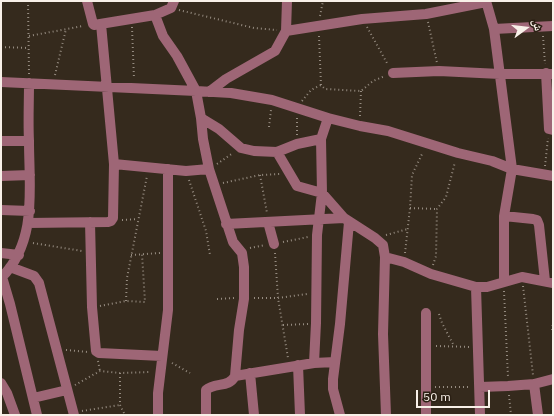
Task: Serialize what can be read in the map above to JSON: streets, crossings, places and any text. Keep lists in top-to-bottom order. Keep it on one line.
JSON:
{"scale_bar":"50 m","north":"right"}
